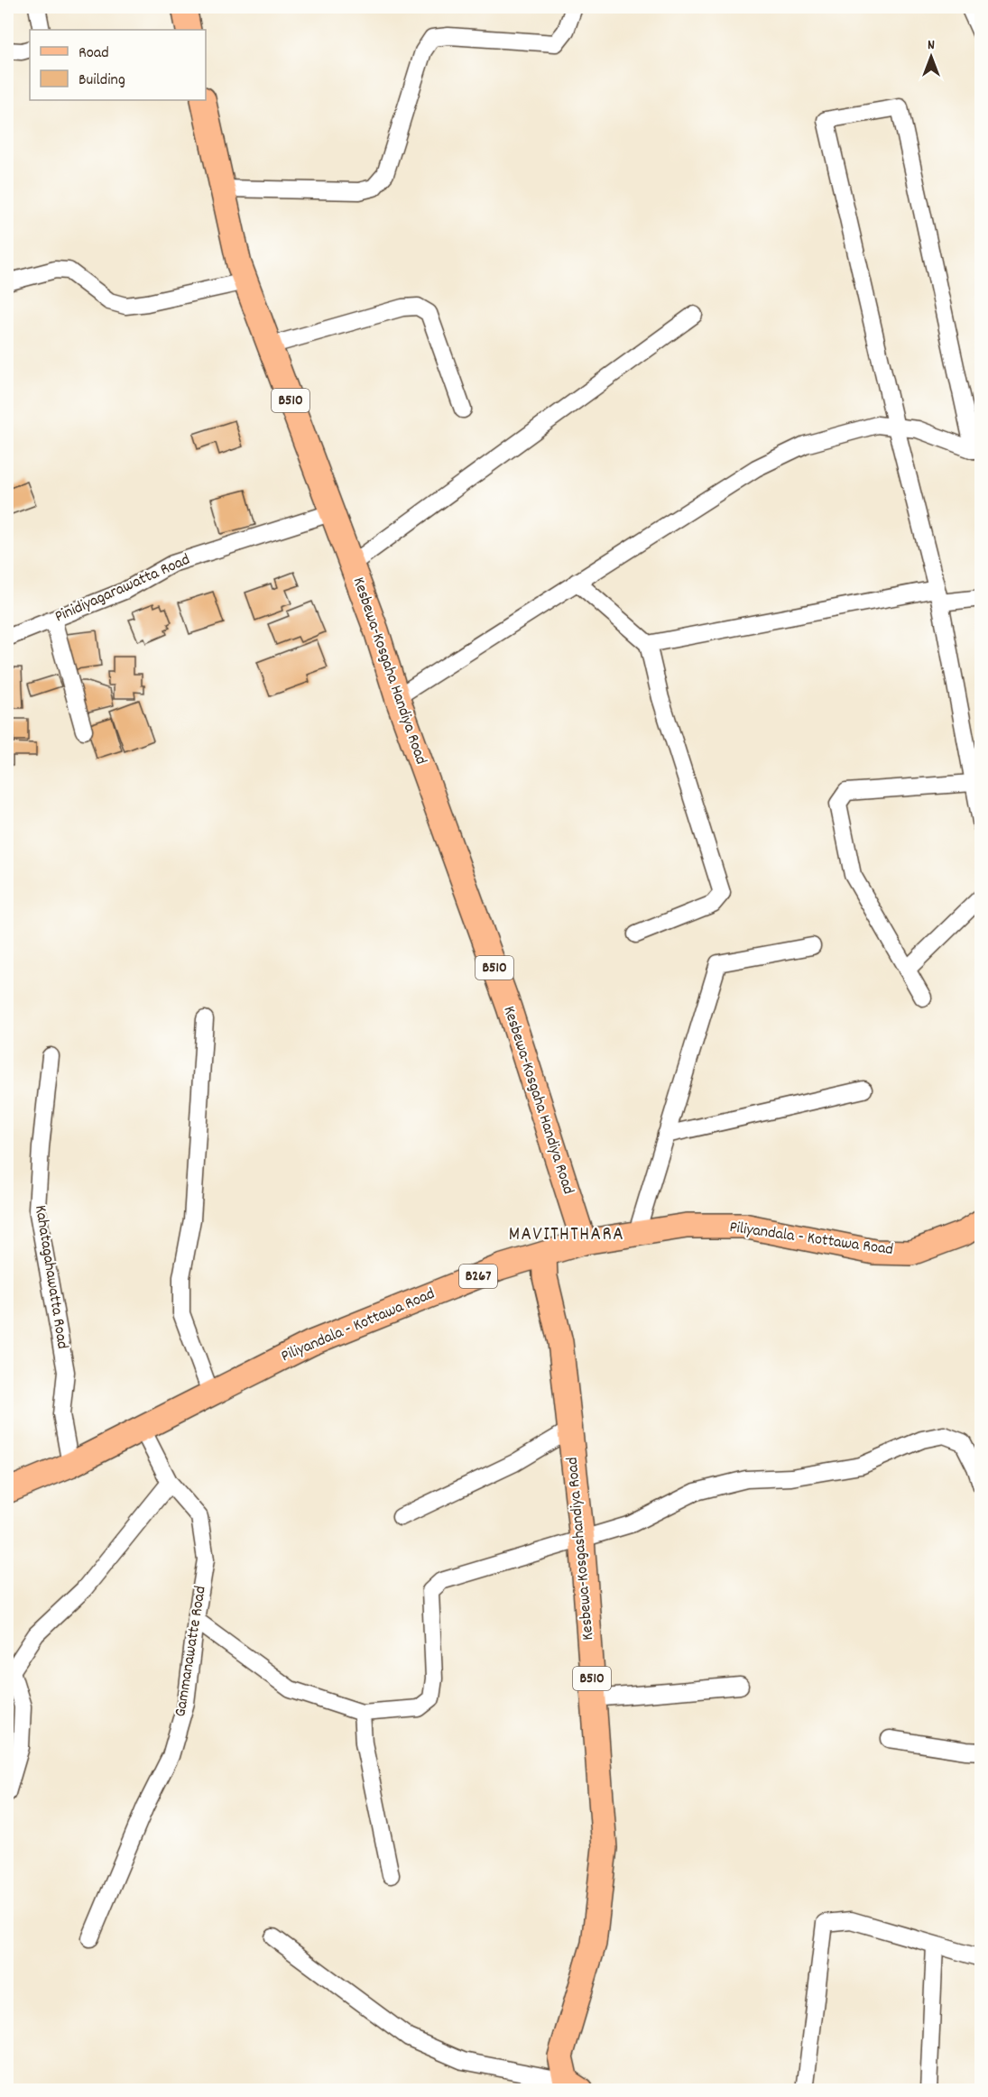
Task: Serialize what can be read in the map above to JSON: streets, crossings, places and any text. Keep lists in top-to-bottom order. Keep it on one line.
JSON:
{"streets":{"main road":["B510","Kesbewa-Kosgaha Handiya Road","Piliyandala - Kottawa Road","B267","Kesbewa-Kosgashandiya Road"],"street":["Pinidiyagarawatta Road","Kahatagahawatta Road","Gammanawatte Road"]},"crossings":[["Pinidiyagarawatta Road","Kesbewa-Kosgaha Handiya Road"],["Kesbewa-Kosgaha Handiya Road","Piliyandala - Kottawa Road"],["Piliyandala - Kottawa Road","Kahatagahawatta Road"],["Piliyandala - Kottawa Road","Kesbewa-Kosgashandiya Road"],["Piliyandala - Kottawa Road","Gammanawatte Road"]],"districts":["MAVITHTHARA"],"legend":["Road","Building"],"north":"top"}
